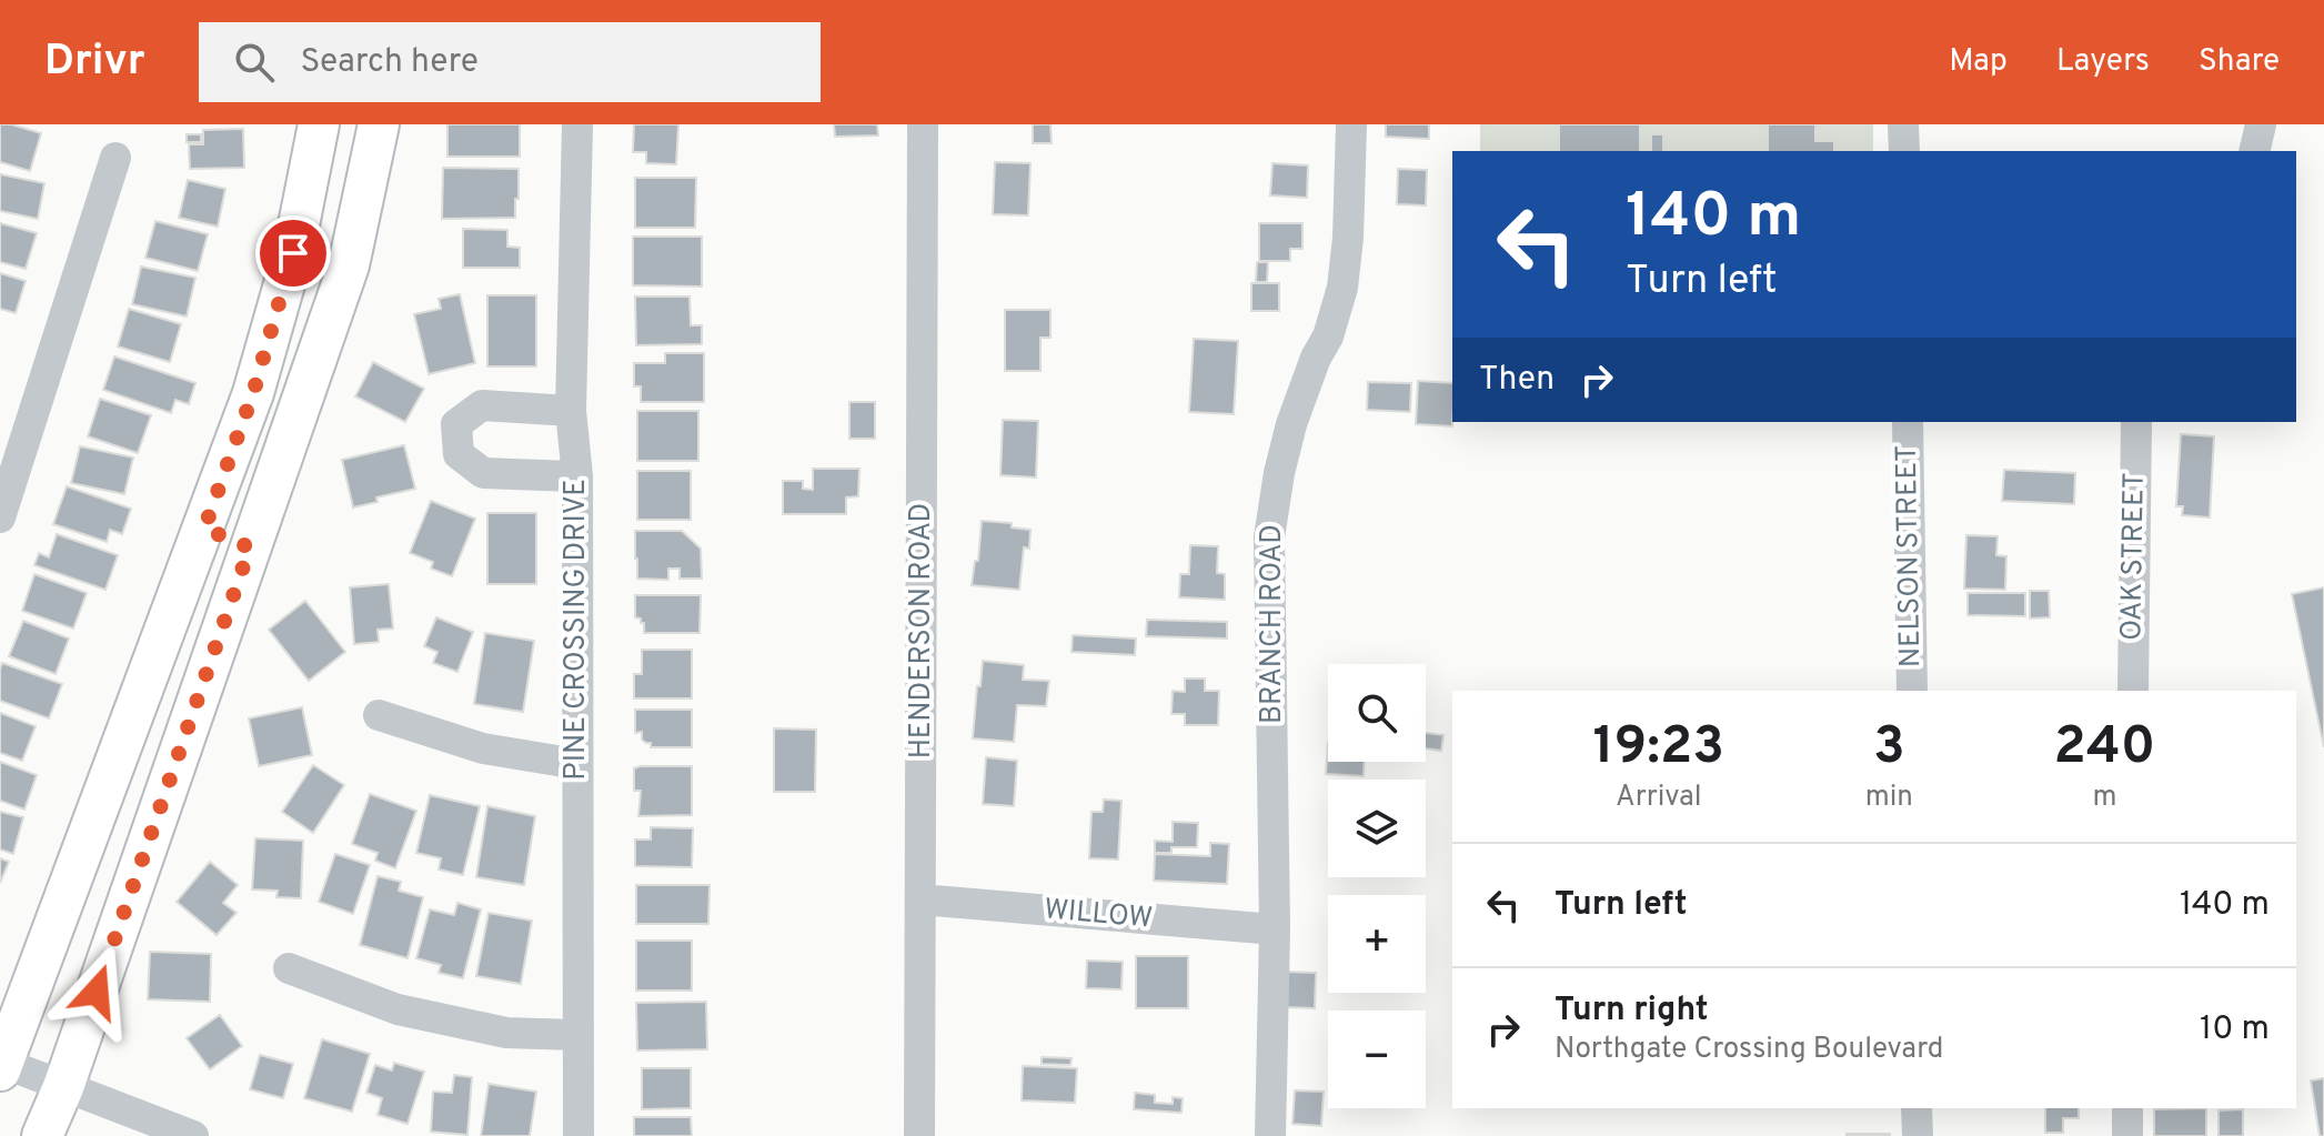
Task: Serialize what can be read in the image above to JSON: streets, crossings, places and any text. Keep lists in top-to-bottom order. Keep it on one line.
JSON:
{"streets":{"street":["NELSON STREET","OAK STREET","BRANCH ROAD","PINE CROSSING DRIVE","HENDERSON ROAD","WILLOW"]},"crossings":[["BRANCH ROAD","WILLOW"],["HENDERSON ROAD","WILLOW"]],"page":{"header":"Drivr","search":"Search here","nav":["Map","Layers","Share"],"turn":["140 m","Turn left"],"then":"Then","map_buttons":["+","−"],"eta":["19:23","Arrival","3","min","240","m"],"list":[{"name":"Turn left","value":"140 m"},{"name":"Turn right","note":"Northgate Crossing Boulevard","value":"10 m"}]}}
